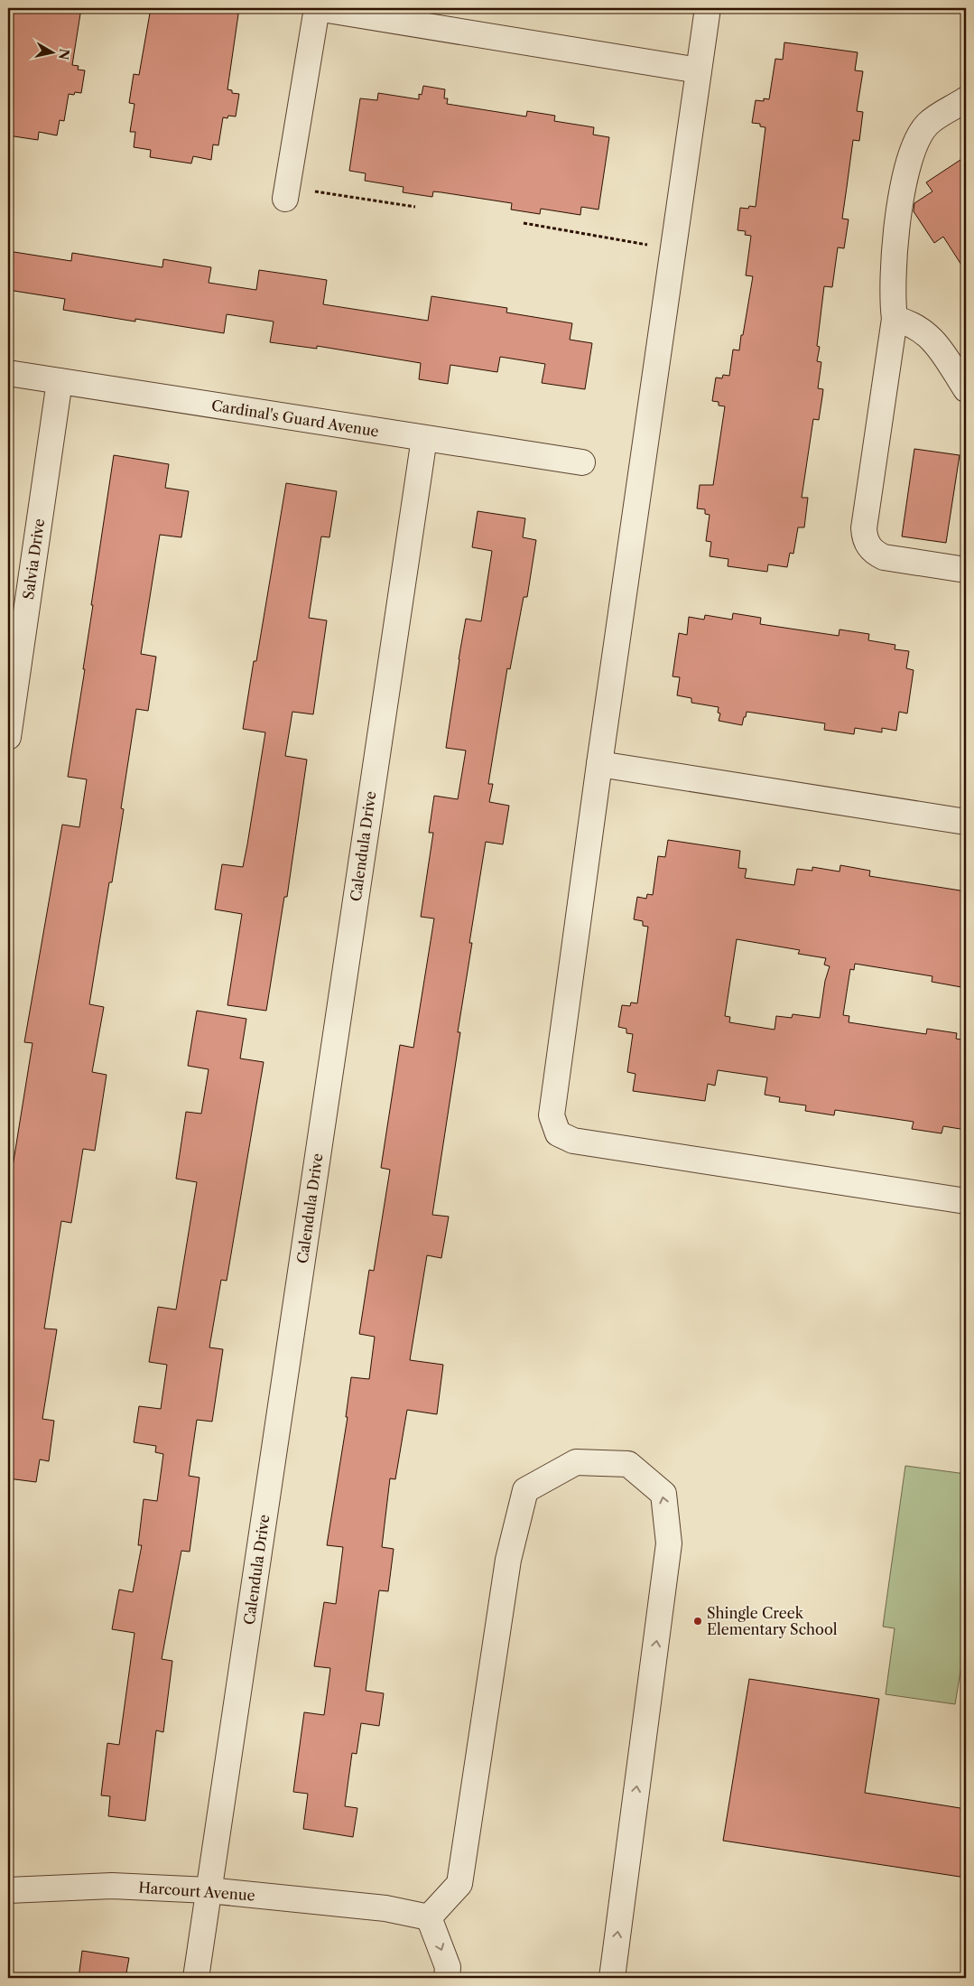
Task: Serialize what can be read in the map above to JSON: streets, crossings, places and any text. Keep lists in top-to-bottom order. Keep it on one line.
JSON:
{"streets":{"street":["Cardinal's Guard Avenue","Salvia Drive","Calendula Drive","Harcourt Avenue"]},"crossings":[["Cardinal's Guard Avenue","Salvia Drive"],["Cardinal's Guard Avenue","Calendula Drive"],["Calendula Drive","Harcourt Avenue"]],"places":["Shingle Creek Elementary School"],"north":"right"}
